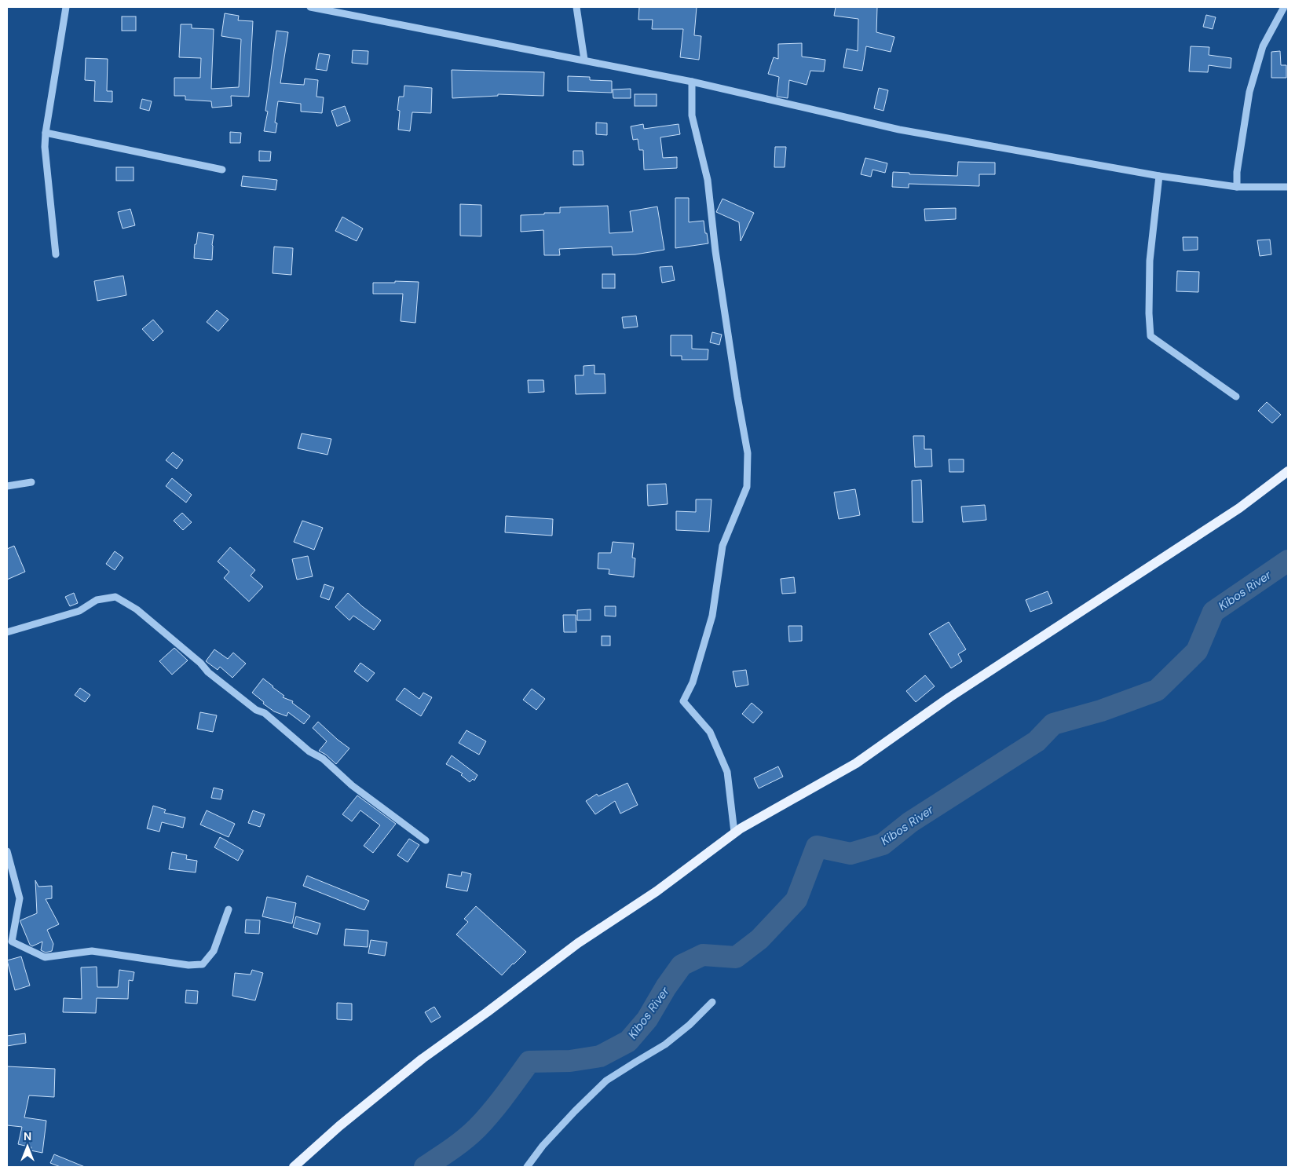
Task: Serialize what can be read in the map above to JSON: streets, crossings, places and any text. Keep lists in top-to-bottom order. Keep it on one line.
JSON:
{"water":["Kibos River"],"north":"top"}
